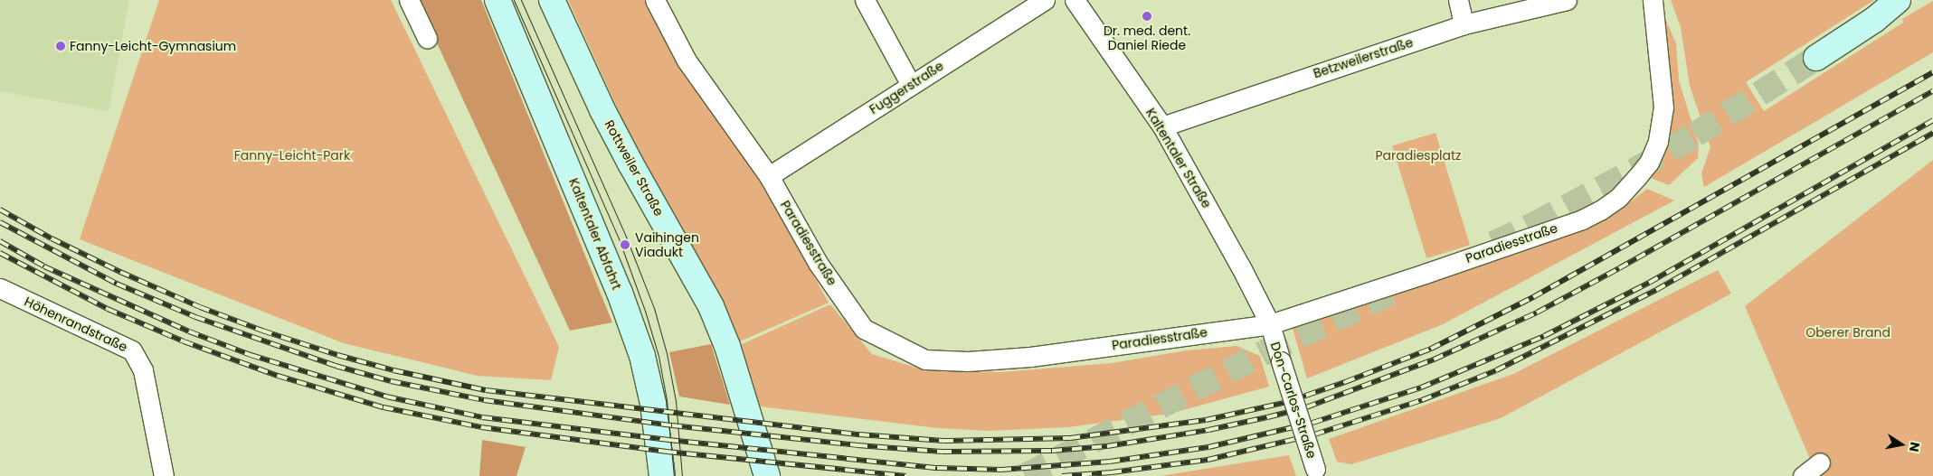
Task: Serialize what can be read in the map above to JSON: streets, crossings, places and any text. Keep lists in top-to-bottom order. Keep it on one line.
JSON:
{"streets":{"main road":["Rottweiler Straße","Kaltentaler Abfahrt"],"street":["Betzweilerstraße","Fuggerstraße","Kaltentaler Straße","Paradiesstraße","Höhenrandstraße","Don-Carlos-Straße"]},"crossings":[["Betzweilerstraße","Kaltentaler Straße"],["Fuggerstraße","Paradiesstraße"],["Kaltentaler Straße","Paradiesstraße"],["Kaltentaler Straße","Don-Carlos-Straße"],["Paradiesstraße","Don-Carlos-Straße"]],"parks":["Fanny-Leicht-Park","Paradiesplatz","Oberer Brand"],"places":["Dr. med. dent. Daniel Riede","Fanny-Leicht-Gymnasium","Vaihingen Viadukt"],"north":"right"}
